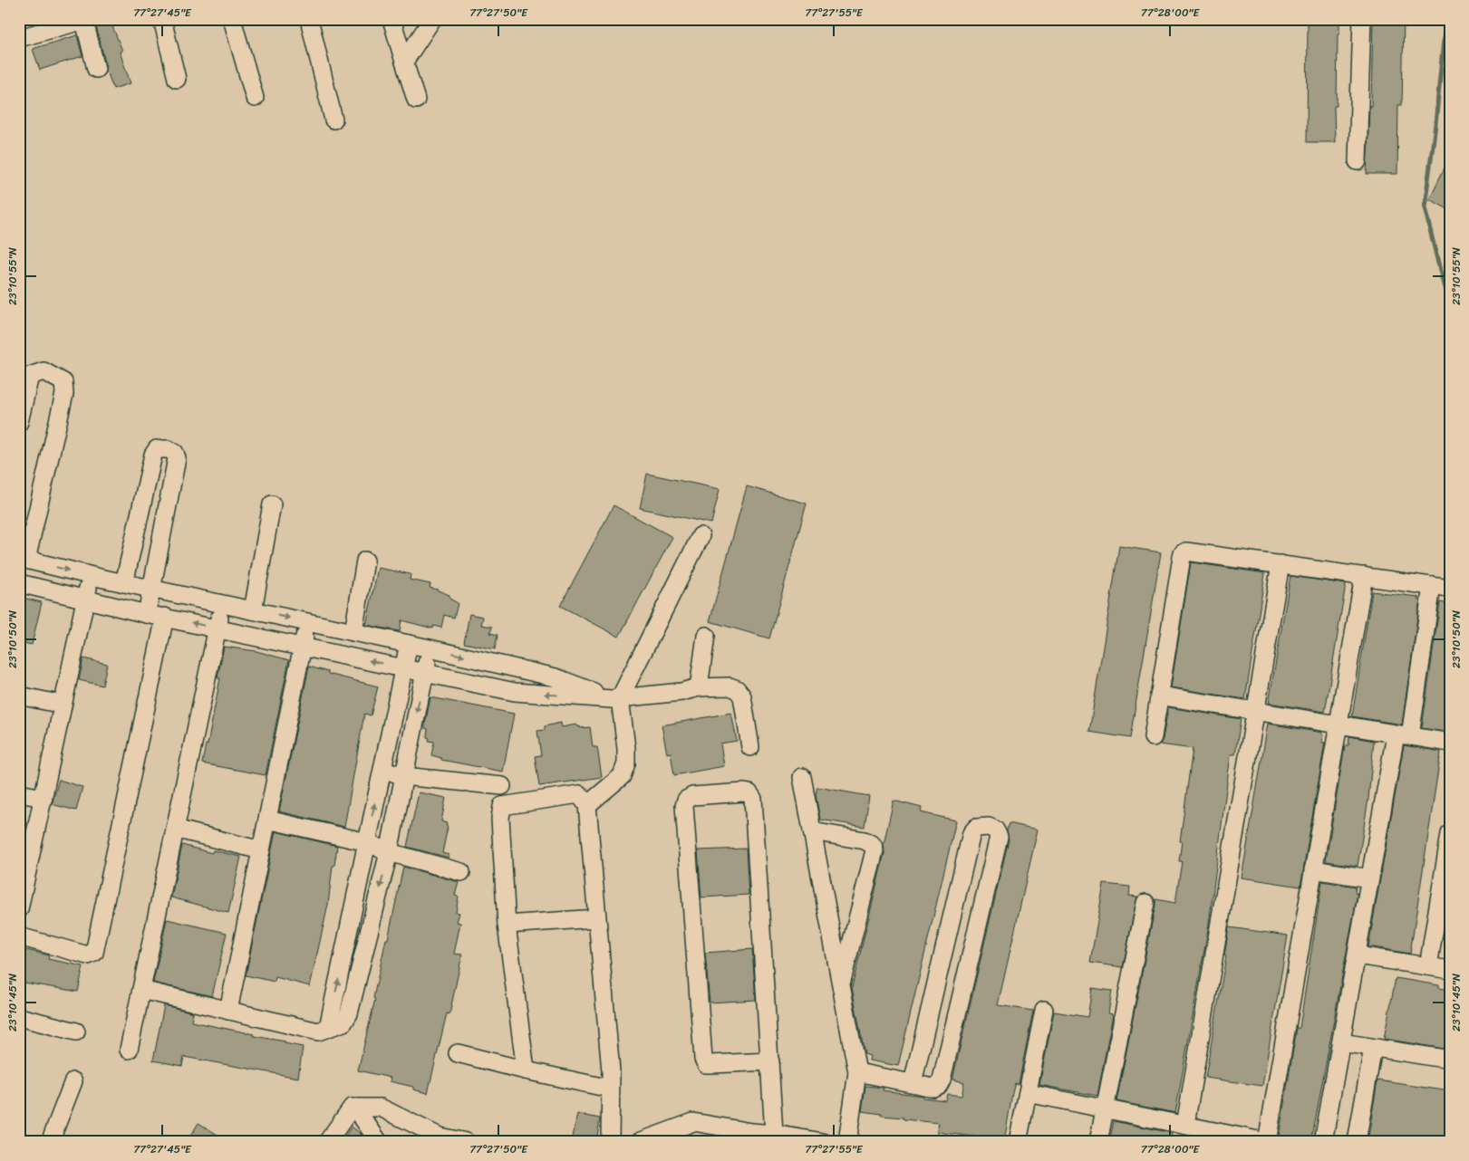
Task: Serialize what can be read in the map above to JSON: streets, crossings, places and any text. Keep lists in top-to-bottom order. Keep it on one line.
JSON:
{"coordinates":["77°27'45\"E","77°27'50\"E","77°27'55\"E","77°28'00\"E","23°10'55\"N","23°10'50\"N","23°10'45\"N"]}
